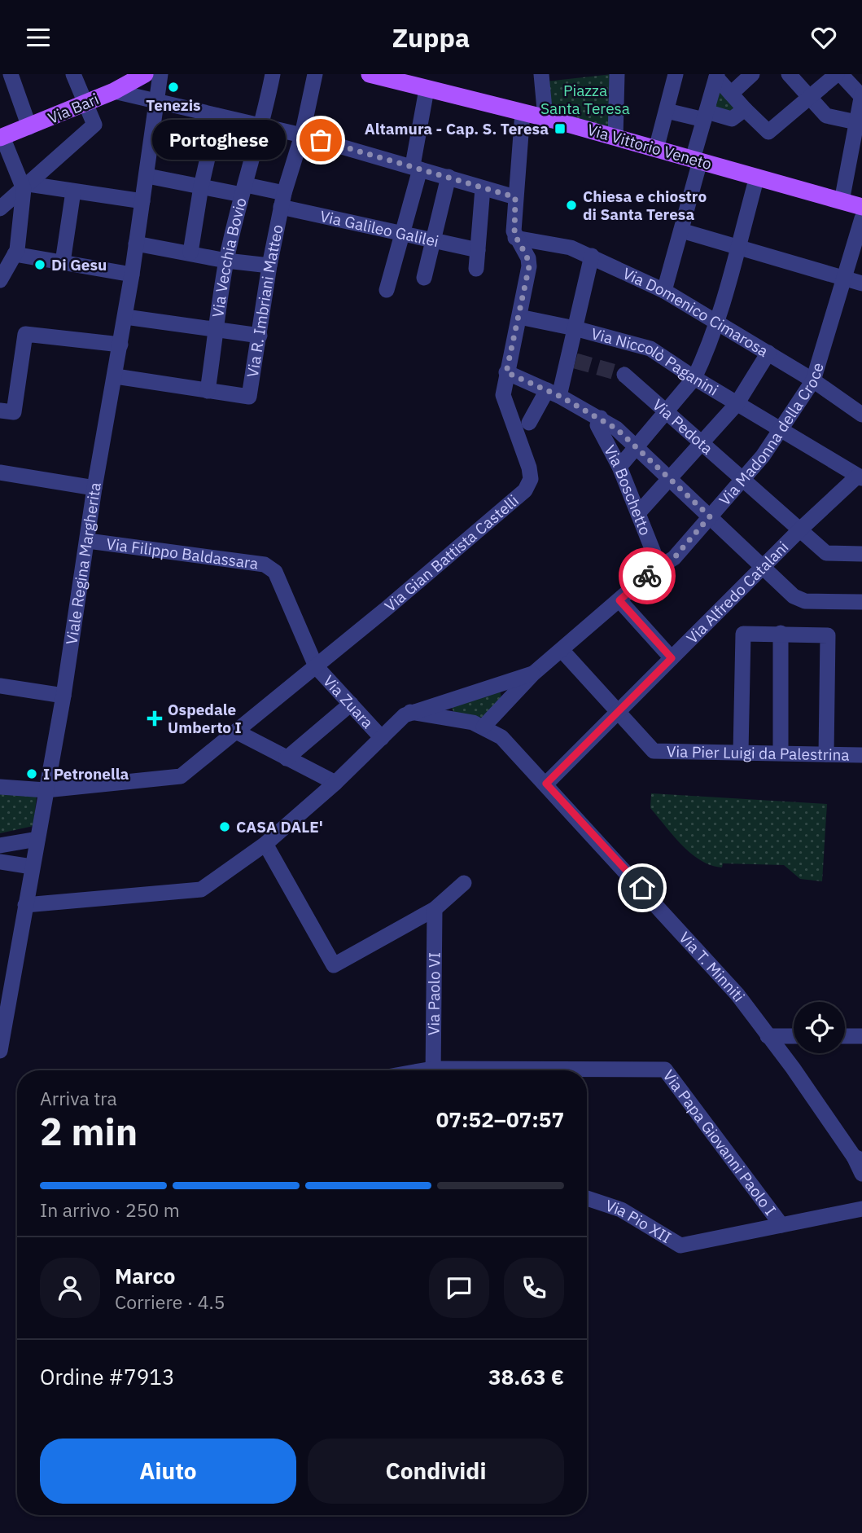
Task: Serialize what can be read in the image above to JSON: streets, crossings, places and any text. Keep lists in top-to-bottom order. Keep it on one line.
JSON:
{"streets":{"main road":["Via Bari","Via Vittorio Veneto"],"street":["Via Galileo Galilei","Via Vecchia Bovio","Via R. Imbriani Matteo","Via Domenico Cimarosa","Via Niccolò Paganini","Via Pedota","Via Madonna della Croce","Via Boschetto","Via Gian Battista Castelli","Via Filippo Baldassara","Viale Regina Margherita","Via Alfredo Catalani","Via Zuara","Via Pier Luigi da Palestrina","Via T. Minniti","Via Paolo VI","Via Papa Giovanni Paolo I","Via Pio XII"]},"crossings":[["Via Vittorio Veneto","Via Gian Battista Castelli"],["Via Galileo Galilei","Via Vecchia Bovio"],["Via Galileo Galilei","Via R. Imbriani Matteo"],["Via Galileo Galilei","Viale Regina Margherita"],["Via Vecchia Bovio","Via R. Imbriani Matteo"],["Via R. Imbriani Matteo","Viale Regina Margherita"],["Via Domenico Cimarosa","Via Madonna della Croce"],["Via Domenico Cimarosa","Via Gian Battista Castelli"],["Via Niccolò Paganini","Via Madonna della Croce"],["Via Niccolò Paganini","Via Gian Battista Castelli"],["Via Niccolò Paganini","Via Alfredo Catalani"],["Via Pedota","Via Madonna della Croce"],["Via Pedota","Via Alfredo Catalani"],["Via Madonna della Croce","Via Boschetto"],["Via Madonna della Croce","Viale Regina Margherita"],["Via Madonna della Croce","Via Zuara"],["Via Madonna della Croce","Via Pier Luigi da Palestrina"],["Via Madonna della Croce","Via T. Minniti"],["Via Gian Battista Castelli","Via Filippo Baldassara"],["Via Gian Battista Castelli","Viale Regina Margherita"],["Via Gian Battista Castelli","Via Zuara"],["Via Filippo Baldassara","Viale Regina Margherita"],["Via Filippo Baldassara","Via Zuara"],["Via Alfredo Catalani","Via Pier Luigi da Palestrina"],["Via Alfredo Catalani","Via T. Minniti"],["Via Papa Giovanni Paolo I","Via Pio XII"]],"parks":["Piazza Santa Teresa"],"places":{"other":["Tenezis","Portoghese","Chiesa e chiostro di Santa Teresa","Di Gesu","I Petronella","CASA DALE'"],"transit":["Altamura - Cap. S. Teresa"],"health":["Ospedale Umberto I"]},"page":{"header":"Zuppa","bubble":"Portoghese","heading":["2 min","Arriva tra","07:52–07:57"],"panel":["Marco","Corriere · 4.5","Ordine #7913","38.63 €"],"bar":"In arrivo · 250 m","buttons":["Aiuto","Condividi"]}}
